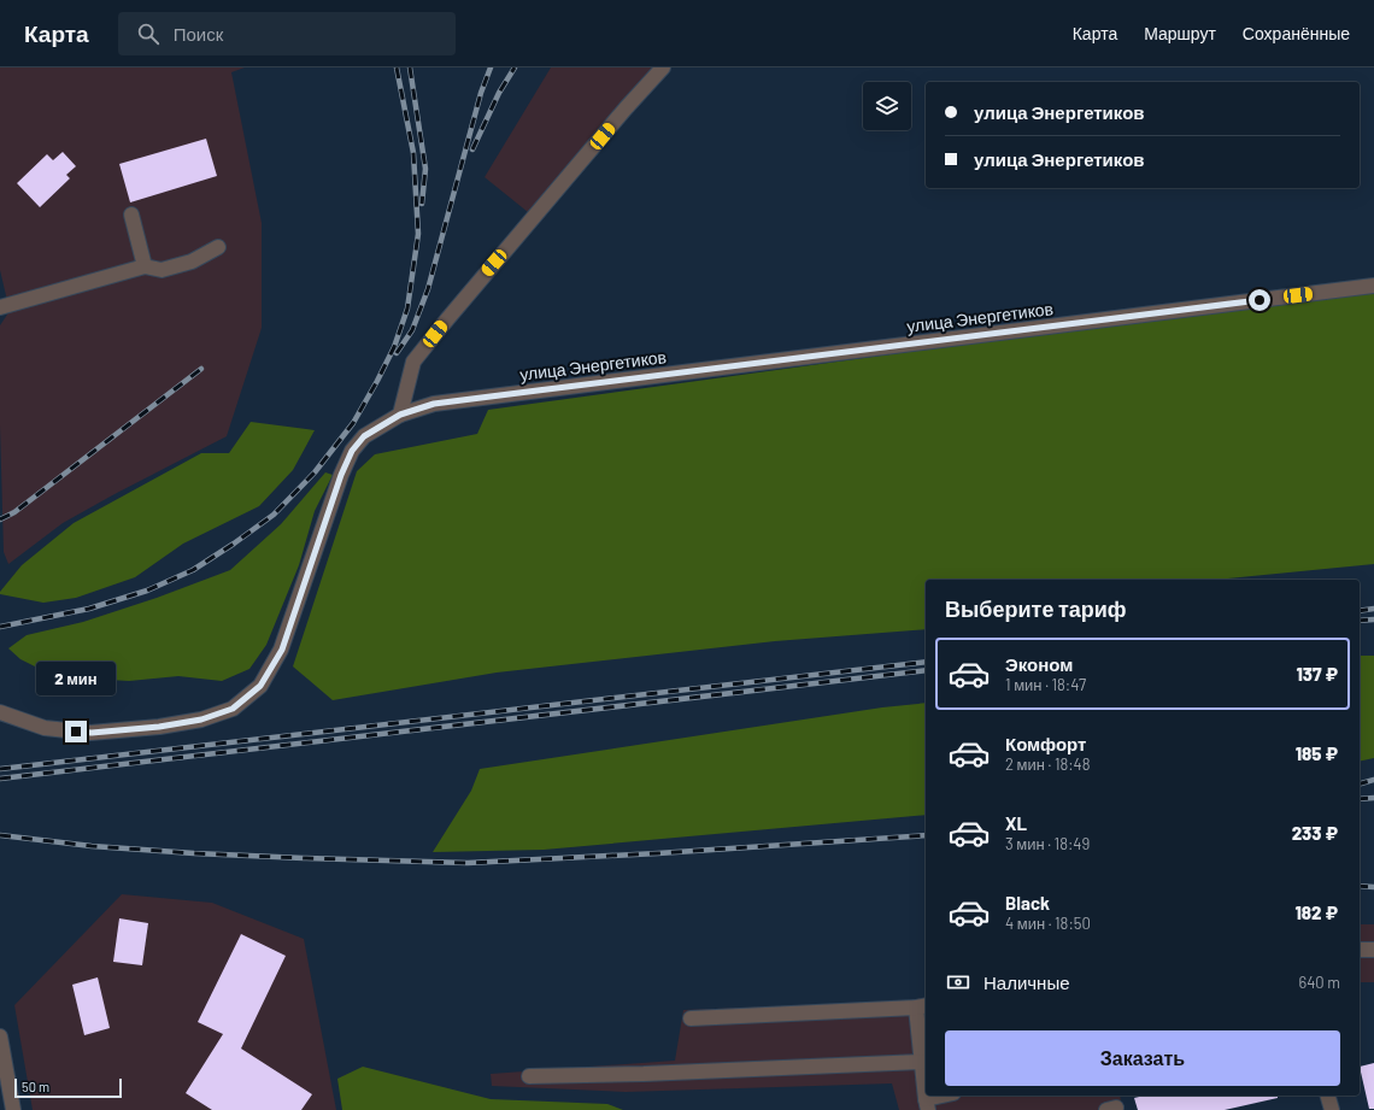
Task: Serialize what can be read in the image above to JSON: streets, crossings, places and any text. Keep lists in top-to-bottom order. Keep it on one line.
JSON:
{"streets":{"street":["улица Энергетиков"]},"scale_bar":"50 m","page":{"header":"Карта","search":"Поиск","nav":["Карта","Маршрут","Сохранённые"],"banner":["улица Энергетиков","улица Энергетиков"],"heading":"Выберите тариф","list":[{"name":"Эконом","note":"1 мин · 18:47","value":"137 ₽"},{"name":"Комфорт","note":"2 мин · 18:48","value":"185 ₽"},{"name":"XL","note":"3 мин · 18:49","value":"233 ₽"},{"name":"Black","note":"4 мин · 18:50","value":"182 ₽"}],"bubble":"2 мин","pay":["Наличные","640 m"],"buttons":"Заказать","scale":"50 m"}}
